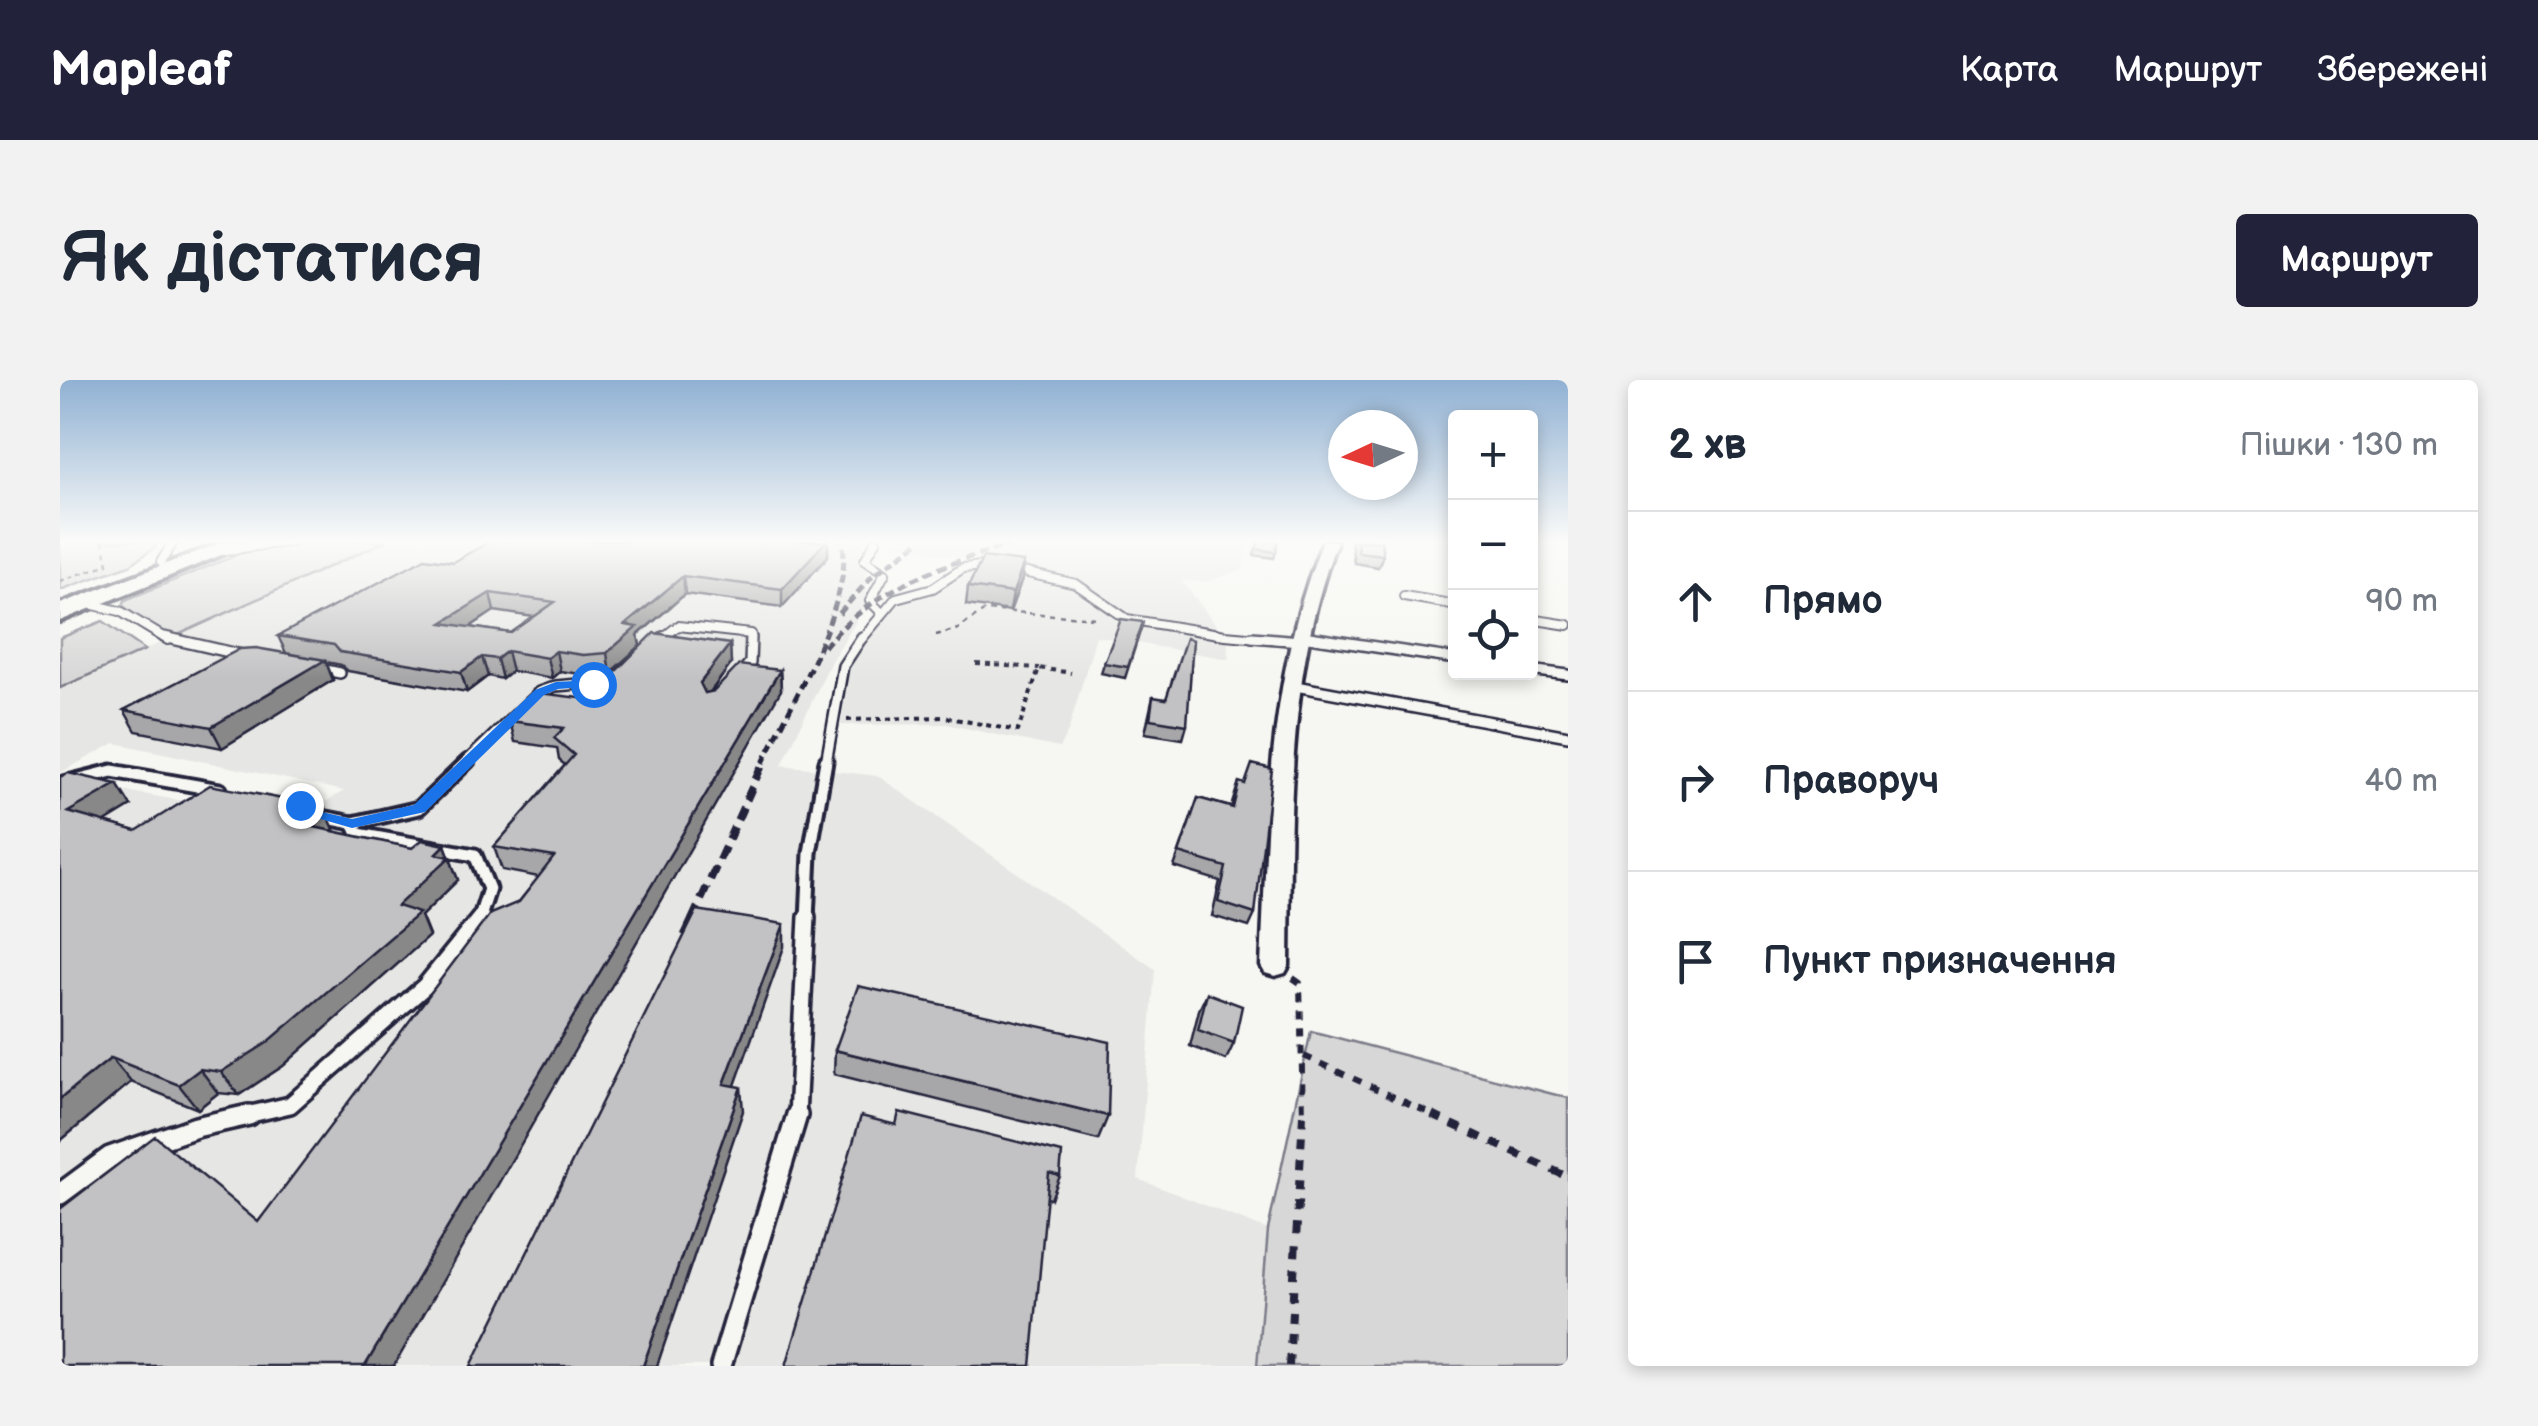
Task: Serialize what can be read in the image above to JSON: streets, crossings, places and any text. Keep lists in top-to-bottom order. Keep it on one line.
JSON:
{"north":"left","page":{"header":"Mapleaf","nav":["Карта","Маршрут","Збережені"],"buttons":"Маршрут","title":"Як дістатися","heading":["2 хв","Пішки · 130 m"],"map_buttons":["+","−"],"list":[["Прямо","90 m"],["Праворуч","40 m"],"Пункт призначення"]}}
